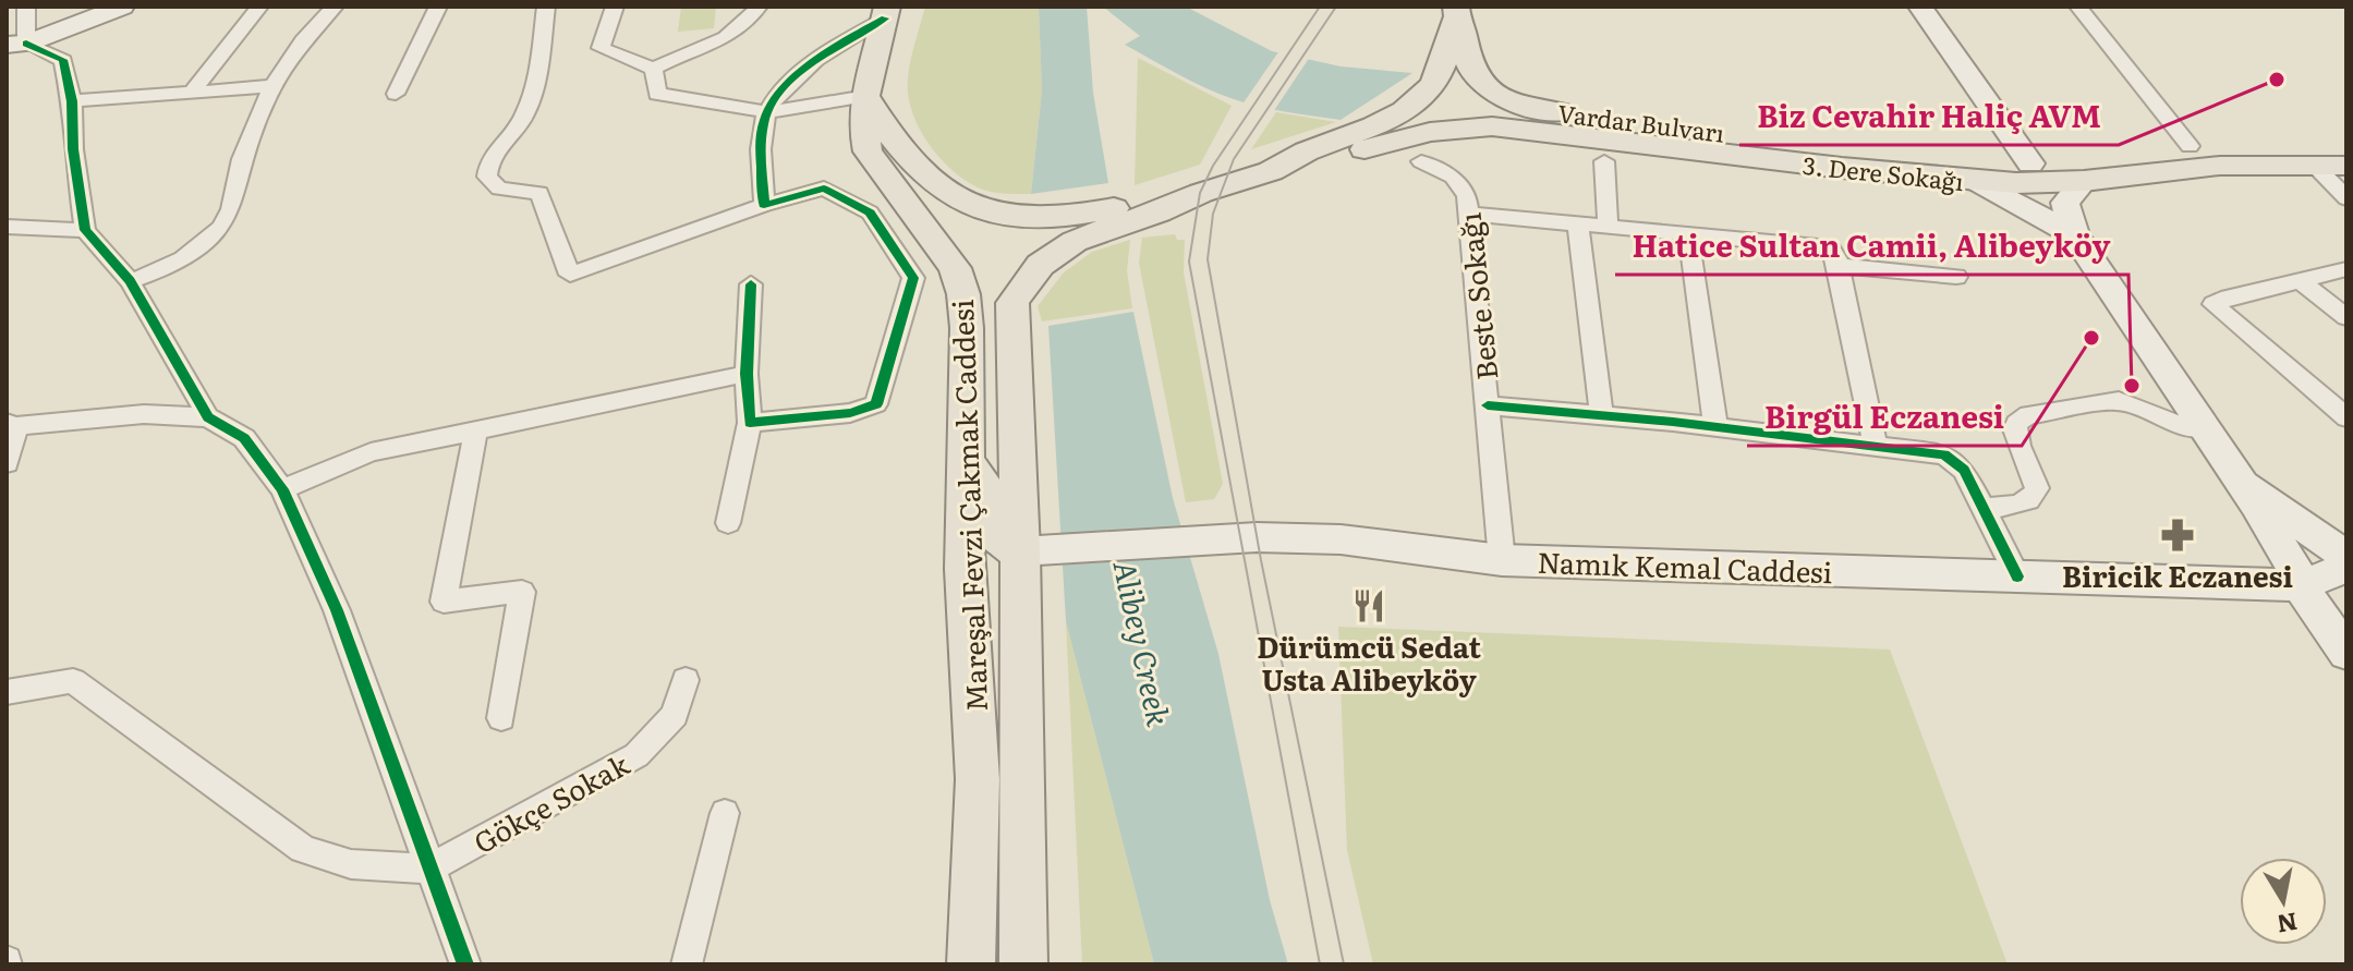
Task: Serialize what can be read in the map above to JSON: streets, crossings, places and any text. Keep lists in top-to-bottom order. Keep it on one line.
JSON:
{"streets":{"main road":["Vardar Bulvarı","3. Dere Sokağı","Mareşal Fevzi Çakmak Caddesi","Namık Kemal Caddesi"],"street":["Beste Sokağı","Gökçe Sokak"]},"crossings":[["Beste Sokağı","Namık Kemal Caddesi"],["Mareşal Fevzi Çakmak Caddesi","Namık Kemal Caddesi"]],"water":["Alibey Creek"],"places":{"other":["Biz Cevahir Haliç AVM","Birgül Eczanesi","Hatice Sultan Camii, Alibeyköy"],"pharmacy":["Biricik Eczanesi"],"restaurant":["Dürümcü Sedat Usta Alibeyköy"]},"north":"bottom"}
